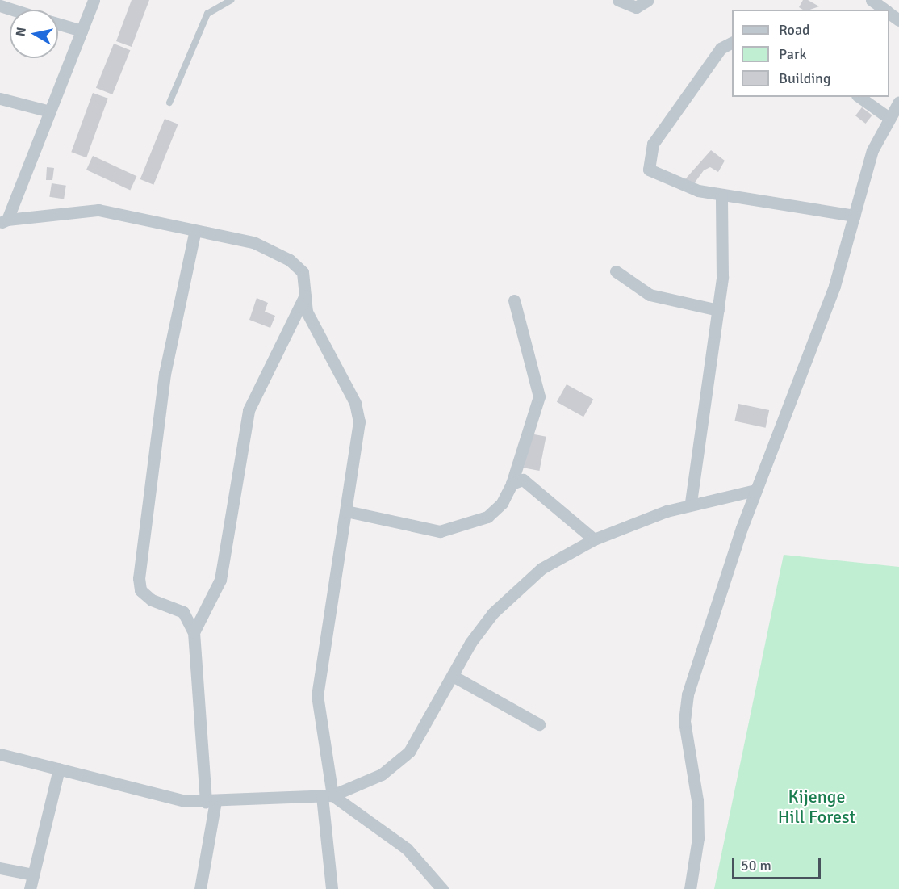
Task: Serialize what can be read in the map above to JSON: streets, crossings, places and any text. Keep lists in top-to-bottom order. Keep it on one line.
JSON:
{"parks":["Kijenge Hill Forest"],"legend":["Road","Park","Building"],"scale_bar":"50 m","north":"left"}
